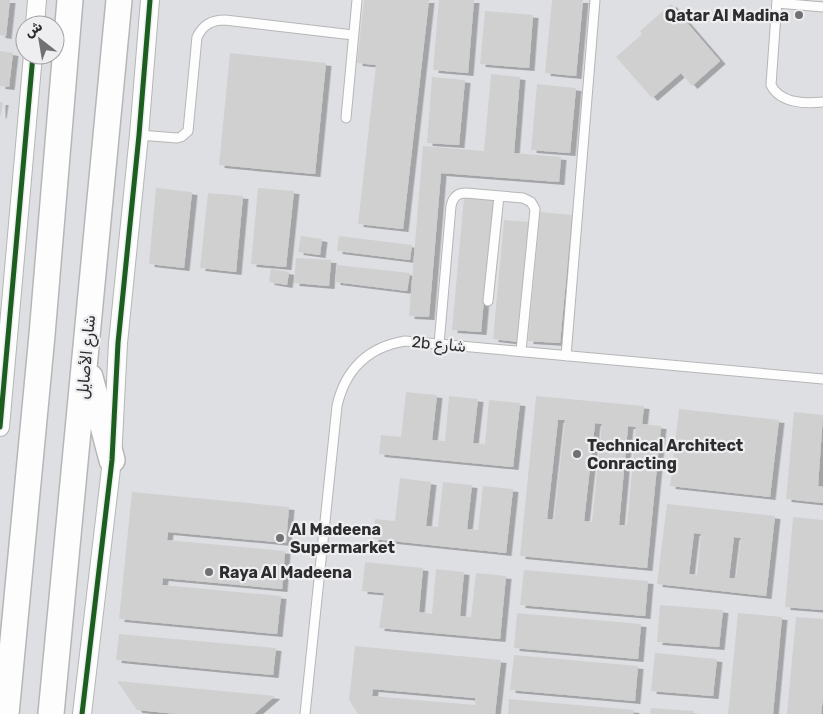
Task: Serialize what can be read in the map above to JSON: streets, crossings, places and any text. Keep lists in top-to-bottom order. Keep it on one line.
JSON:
{"streets":{"main road":["شارع الأصايل"],"lane":["2b شارع"]},"places":["Qatar Al Madina","Technical Architect Conracting","Al Madeena Supermarket","Raya Al Madeena"],"north":"top left"}
